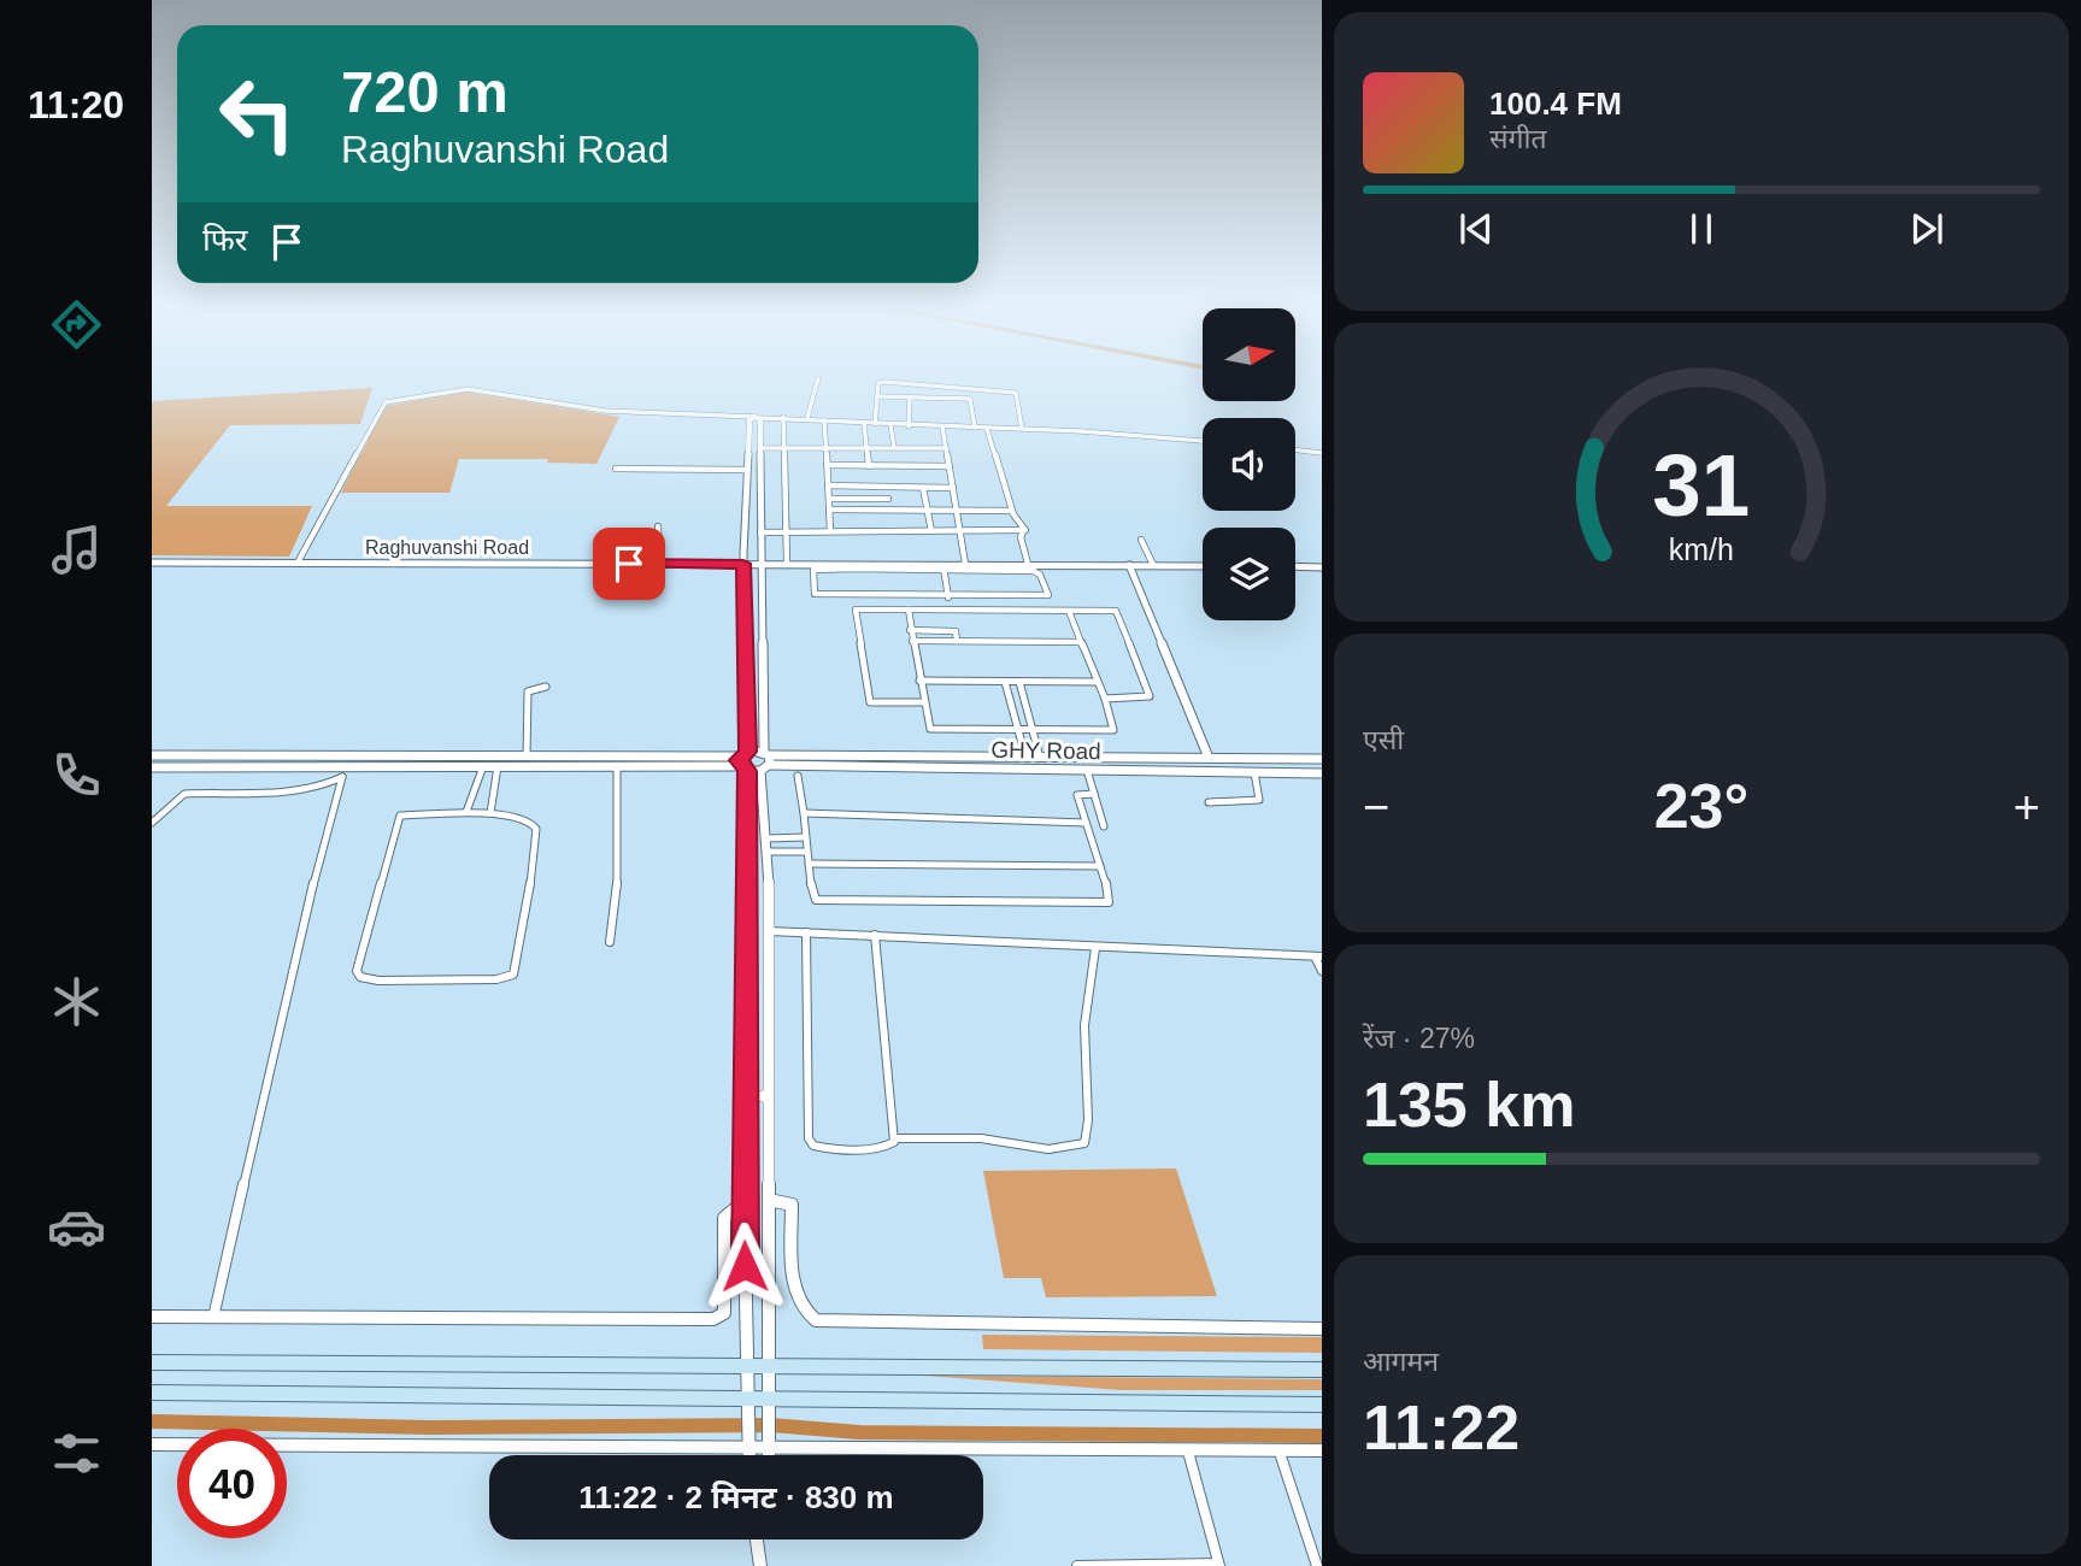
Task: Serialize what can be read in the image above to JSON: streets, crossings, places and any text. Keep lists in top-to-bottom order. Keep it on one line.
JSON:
{"streets":{"street":["Raghuvanshi Road","GHY Road"]},"north":"right","page":{"tabs":"11:20","turn":["720 m","Raghuvanshi Road"],"song":["100.4 FM","संगीत"],"then":"फिर","tile":["एसी",["रेंज · 27%","135 km"],["आगमन","11:22"]],"heat":["−","23°","+"],"limit":"40","trip":"11:22 · 2 मिनट · 830 m","gauge":["31","km/h"]}}
